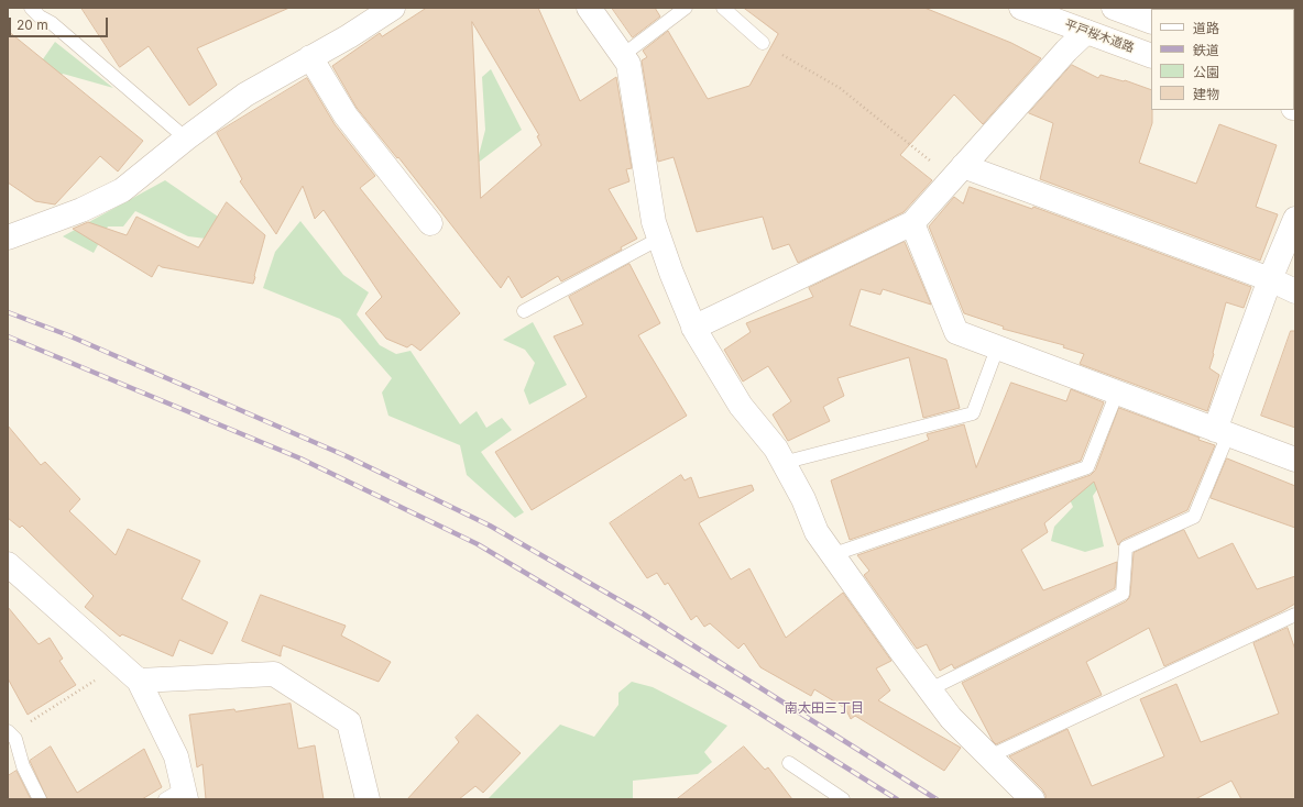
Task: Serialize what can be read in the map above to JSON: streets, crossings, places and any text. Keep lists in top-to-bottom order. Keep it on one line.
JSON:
{"streets":{"street":["平戸桜木道路"]},"districts":["南太田三丁目"],"legend":["道路","鉄道","公園","建物"],"scale_bar":"20 m"}
